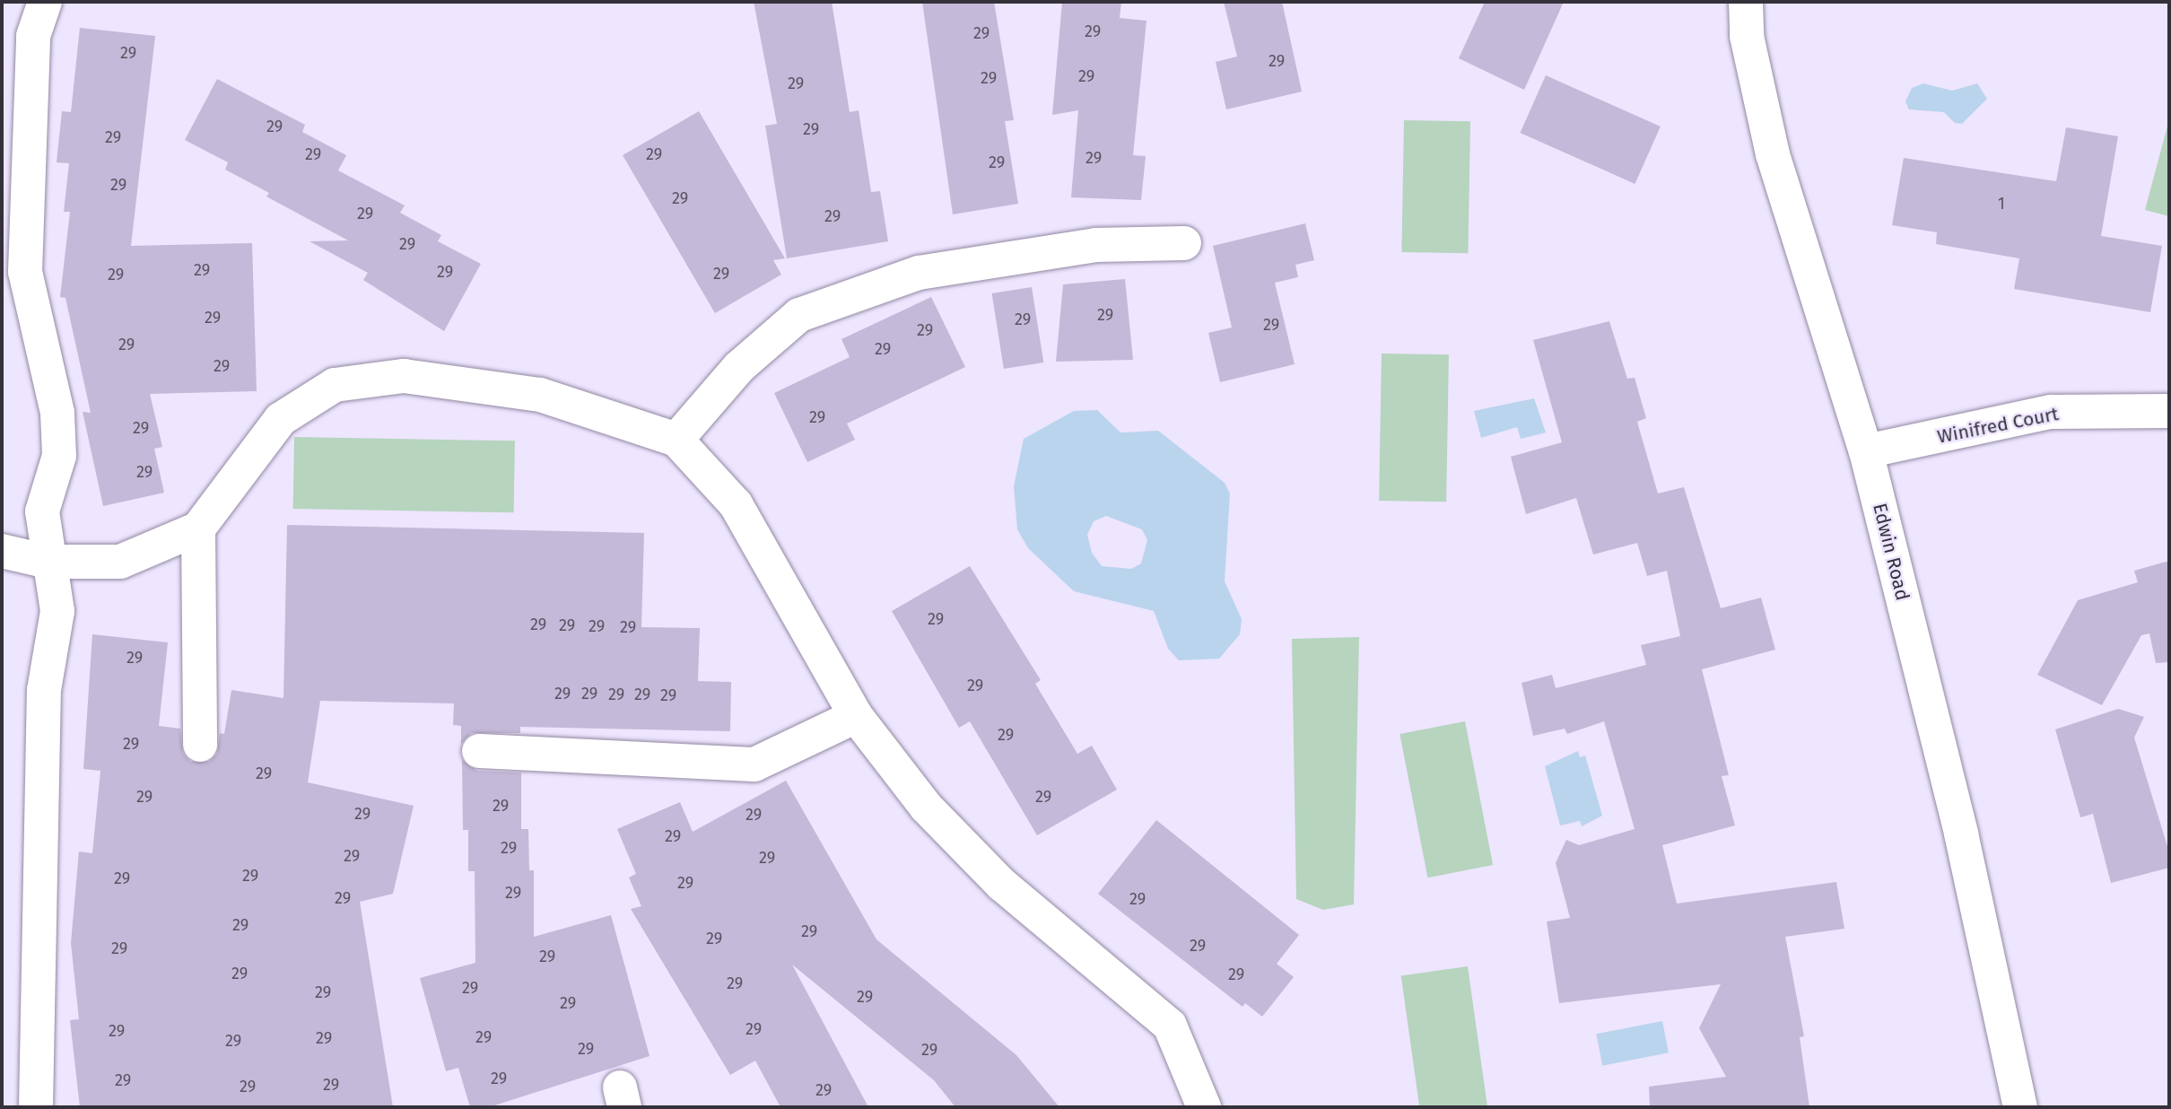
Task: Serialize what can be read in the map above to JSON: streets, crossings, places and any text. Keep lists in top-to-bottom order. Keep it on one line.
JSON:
{"streets":{"street":["Winifred Court","Edwin Road"]},"crossings":[["Winifred Court","Edwin Road"]],"house_numbers":["29","29","29","29","29","29","29","29","29","29","29","29","29","29","29","29","1","29","29","29","29","29","29","29","29","29","29","29","29","29","29","29","29","29","29","29","29","29","29","29","29","29","29","29","29","29","29","29","29","29","29","29","29","29","29","29","29","29","29","29","29","29","29","29","29","29","29","29","29","29","29","29","29","29","29","29","29","29","29","29","29","29","29","29","29","29","29","29","29","29"]}
